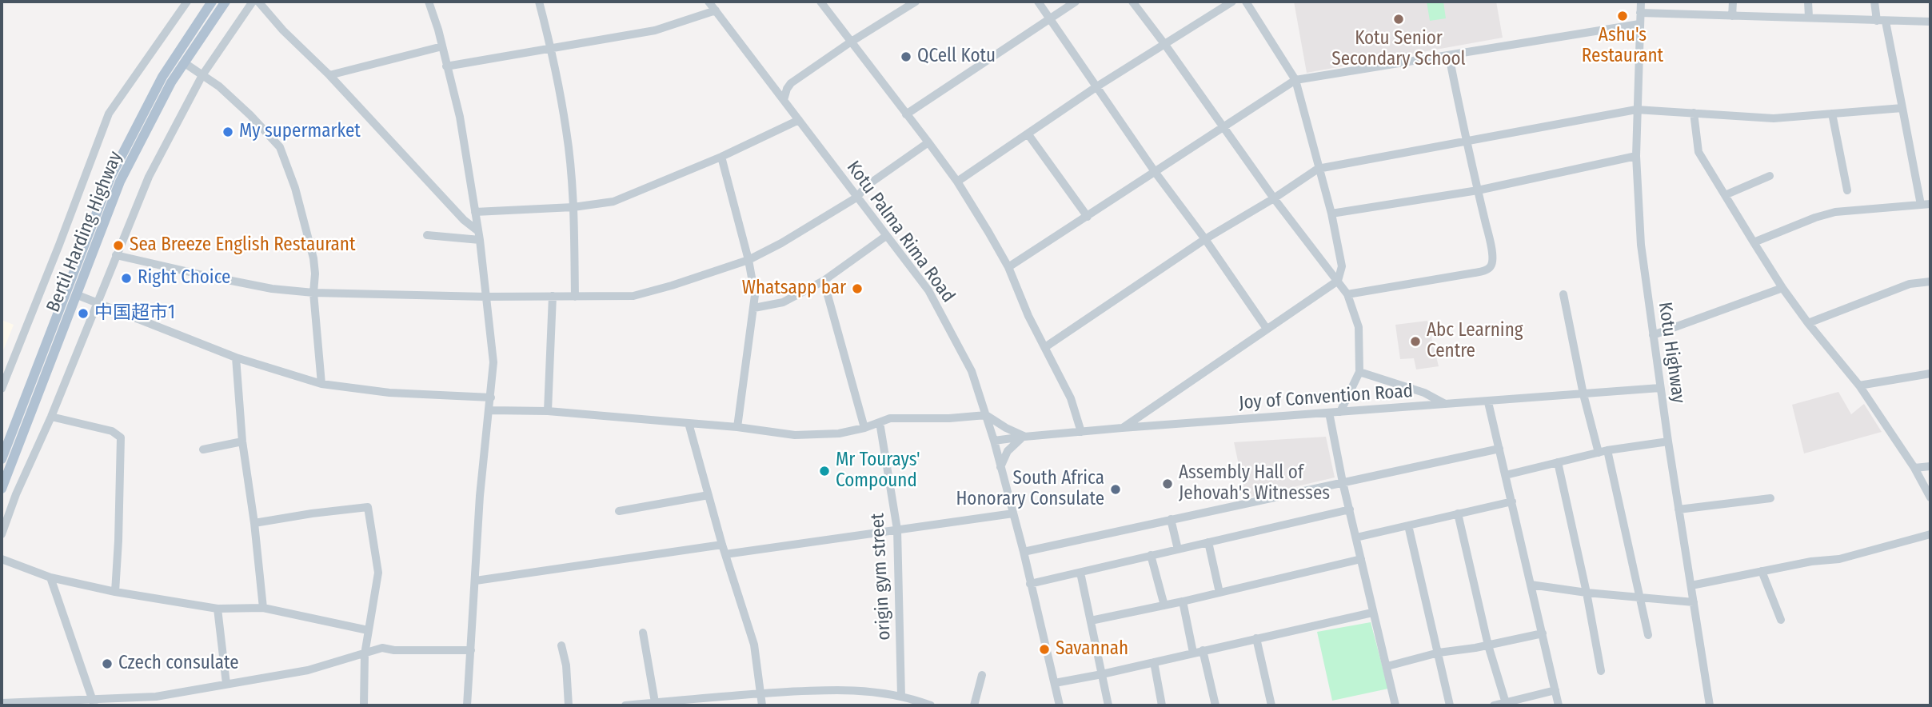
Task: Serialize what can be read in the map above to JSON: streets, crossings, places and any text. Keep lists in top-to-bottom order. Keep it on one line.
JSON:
{"streets":{"main road":["Bertil Harding Highway"],"street":["Kotu Palma Rima Road","Kotu Highway","Joy of Convention Road","origin gym street"]},"crossings":[["Kotu Palma Rima Road","Joy of Convention Road"],["Kotu Highway","Joy of Convention Road"]],"places":["Ashu's Restaurant","Kotu Senior Secondary School","QCell Kotu","My supermarket","Sea Breeze English Restaurant","Right Choice","Whatsapp bar","中国超市1","Abc Learning Centre","Mr Tourays' Compound","Assembly Hall of Jehovah's Witnesses","South Africa Honorary Consulate","Savannah","Czech consulate"]}
